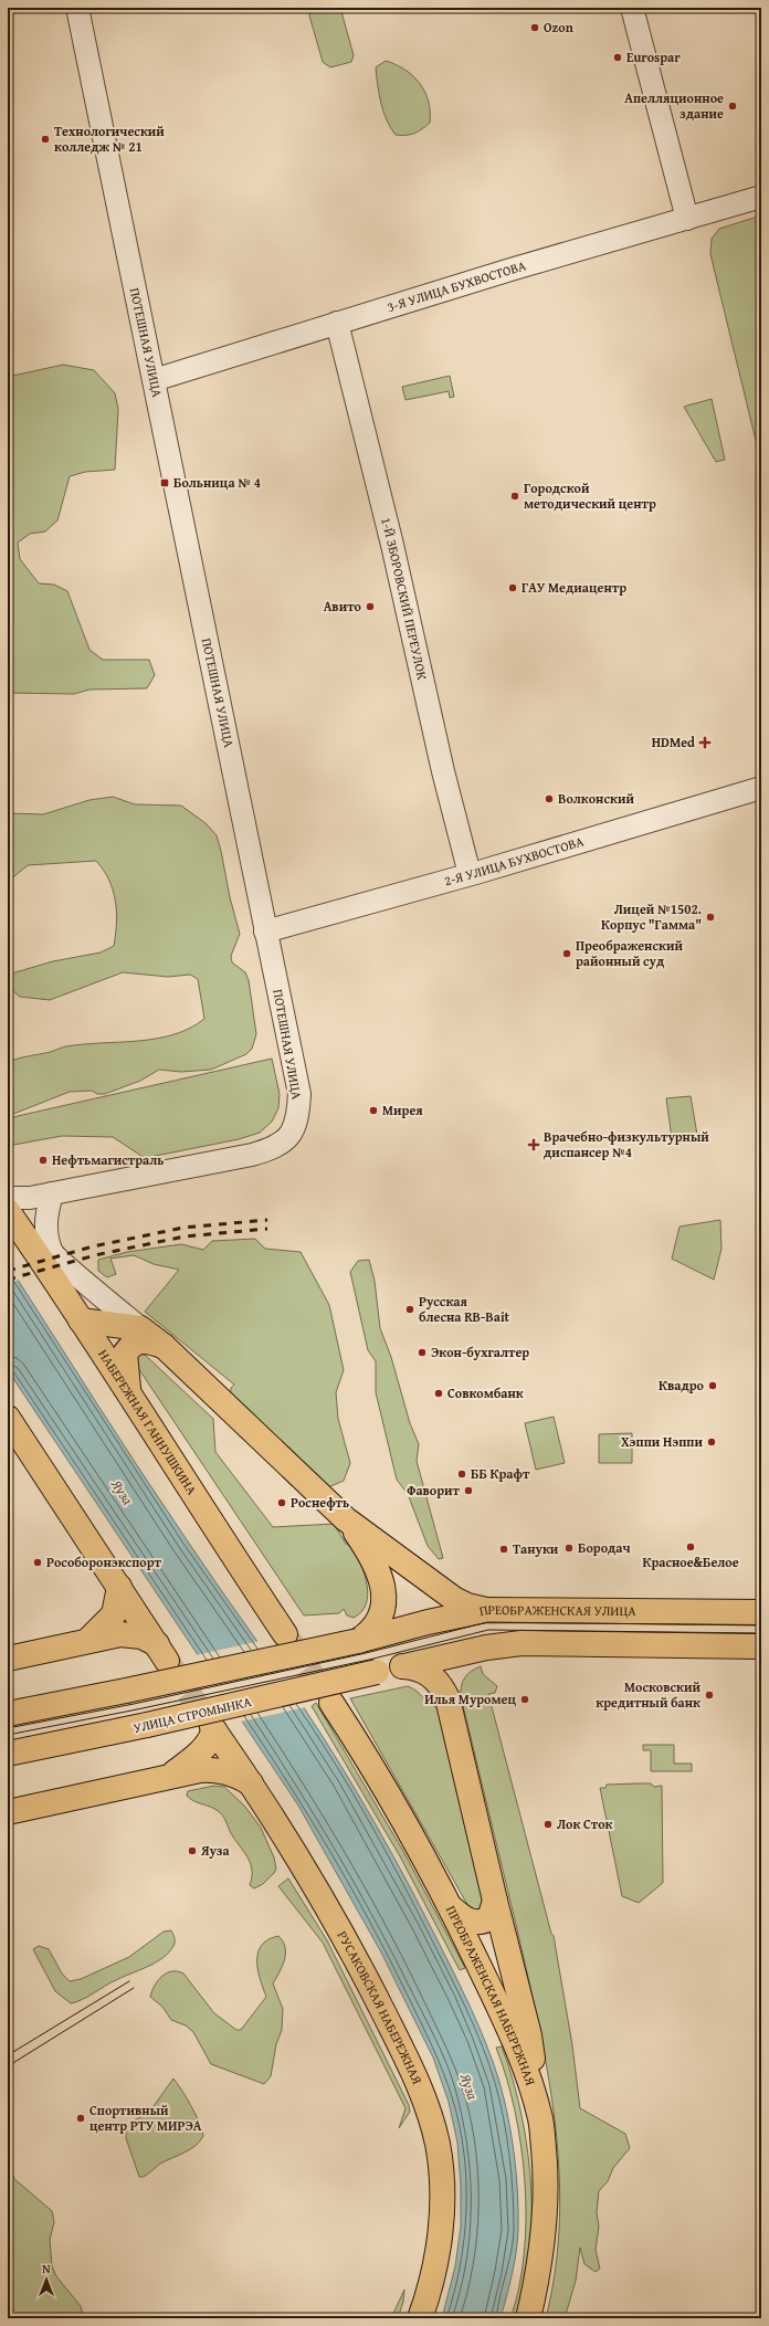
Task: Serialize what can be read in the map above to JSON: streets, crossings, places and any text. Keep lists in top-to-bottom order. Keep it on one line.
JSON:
{"streets":{"main road":["НАБЕРЕЖНАЯ ГАННУШКИНА","ПРЕОБРАЖЕНСКАЯ УЛИЦА","УЛИЦА СТРОМЫНКА","ПРЕОБРАЖЕНСКАЯ НАБЕРЕЖНАЯ","РУСАКОВСКАЯ НАБЕРЕЖНАЯ"],"street":["3-Я УЛИЦА БУХВОСТОВА","ПОТЕШНАЯ УЛИЦА","1-Й ЗБОРОВСКИЙ ПЕРЕУЛОК","2-Я УЛИЦА БУХВОСТОВА"]},"crossings":[["3-Я УЛИЦА БУХВОСТОВА","ПОТЕШНАЯ УЛИЦА"],["3-Я УЛИЦА БУХВОСТОВА","1-Й ЗБОРОВСКИЙ ПЕРЕУЛОК"],["ПОТЕШНАЯ УЛИЦА","2-Я УЛИЦА БУХВОСТОВА"],["1-Й ЗБОРОВСКИЙ ПЕРЕУЛОК","2-Я УЛИЦА БУХВОСТОВА"]],"water":["Яуза"],"places":{"other":["Ozon","Eurospar","Апелляционное здание","Технологический колледж № 21","Городской методический центр","ГАУ Медиацентр","Авито","Волконский","Лицей №1502. Корпус \"Гамма\"","Преображенский районный суд","Мирея","Нефтьмагистраль","Русская блесна RB-Bait","Экон-бухгалтер","Квадро","Совкомбанк","Хэппи Нэппи","ББ Крафт","Фаворит","Роснефть","Красное&Белое","Бородач","Тануки","Рособоронэкспорт","Московский кредитный банк","Илья Муромец","Лок Сток","Яуза","Спортивный центр РТУ МИРЭА"],"transit":["Больница № 4"],"health":["HDMed","Врачебно-физкультурный диспансер №4"]},"north":"top"}
